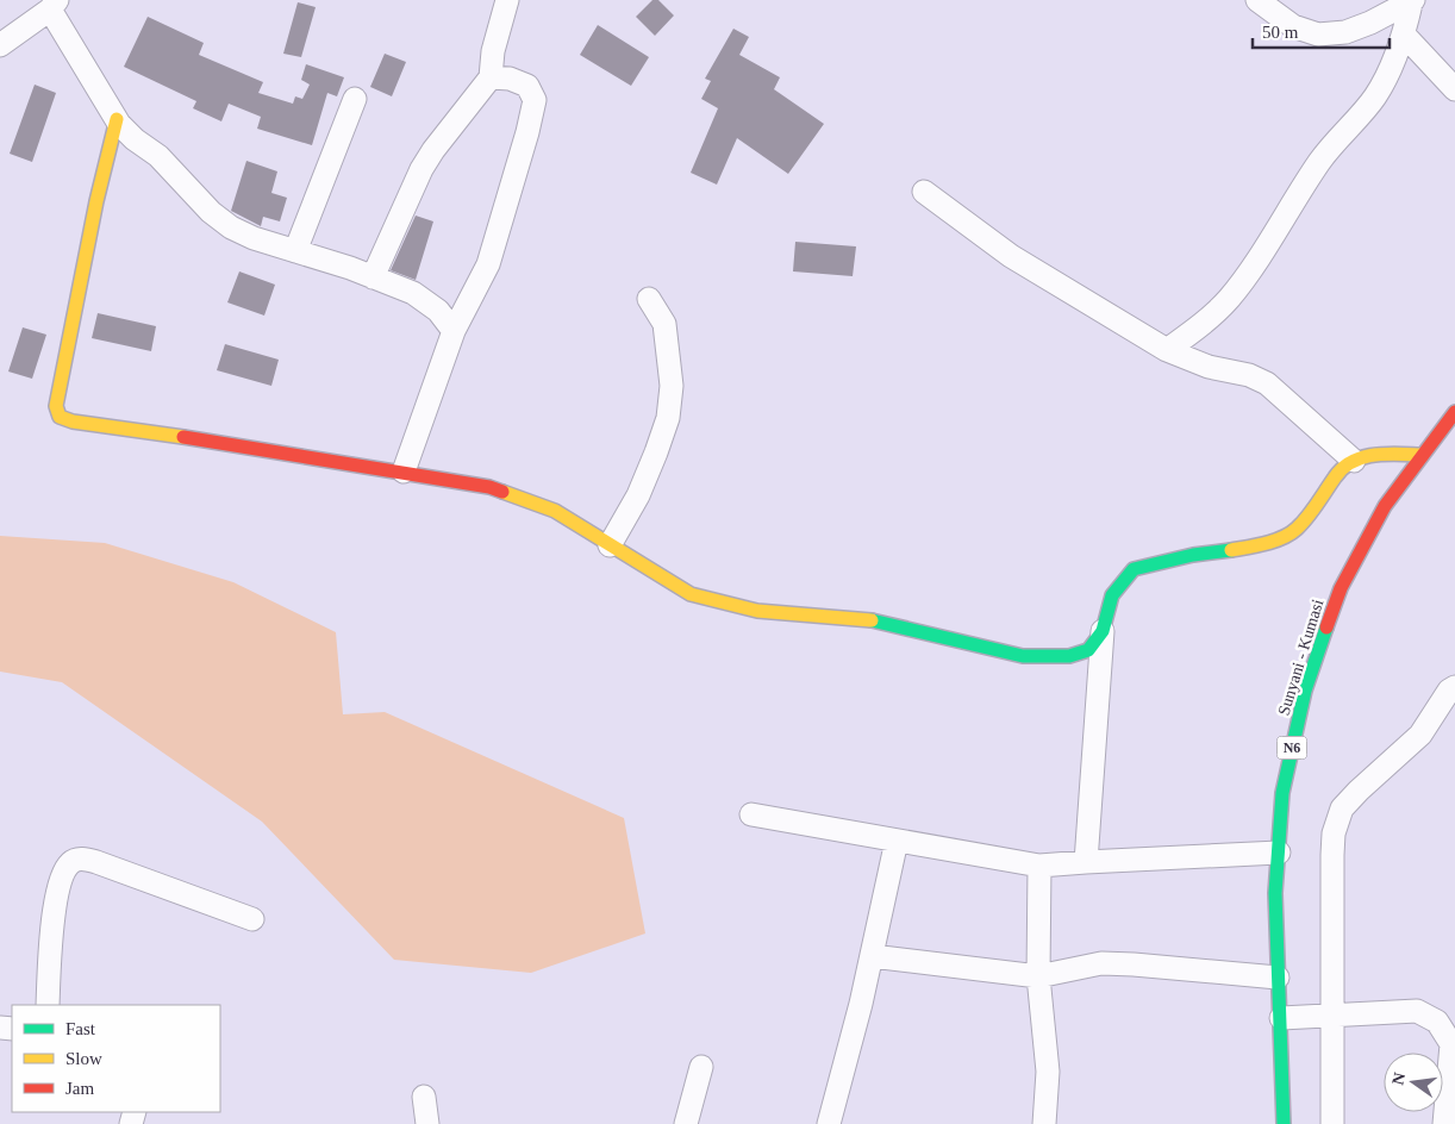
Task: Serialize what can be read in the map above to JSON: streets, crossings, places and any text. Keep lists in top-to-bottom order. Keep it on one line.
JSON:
{"streets":{"street":["Sunyani - Kumasi","N6"]},"legend":["Fast","Slow","Jam"],"scale_bar":"50 m","north":"left"}
